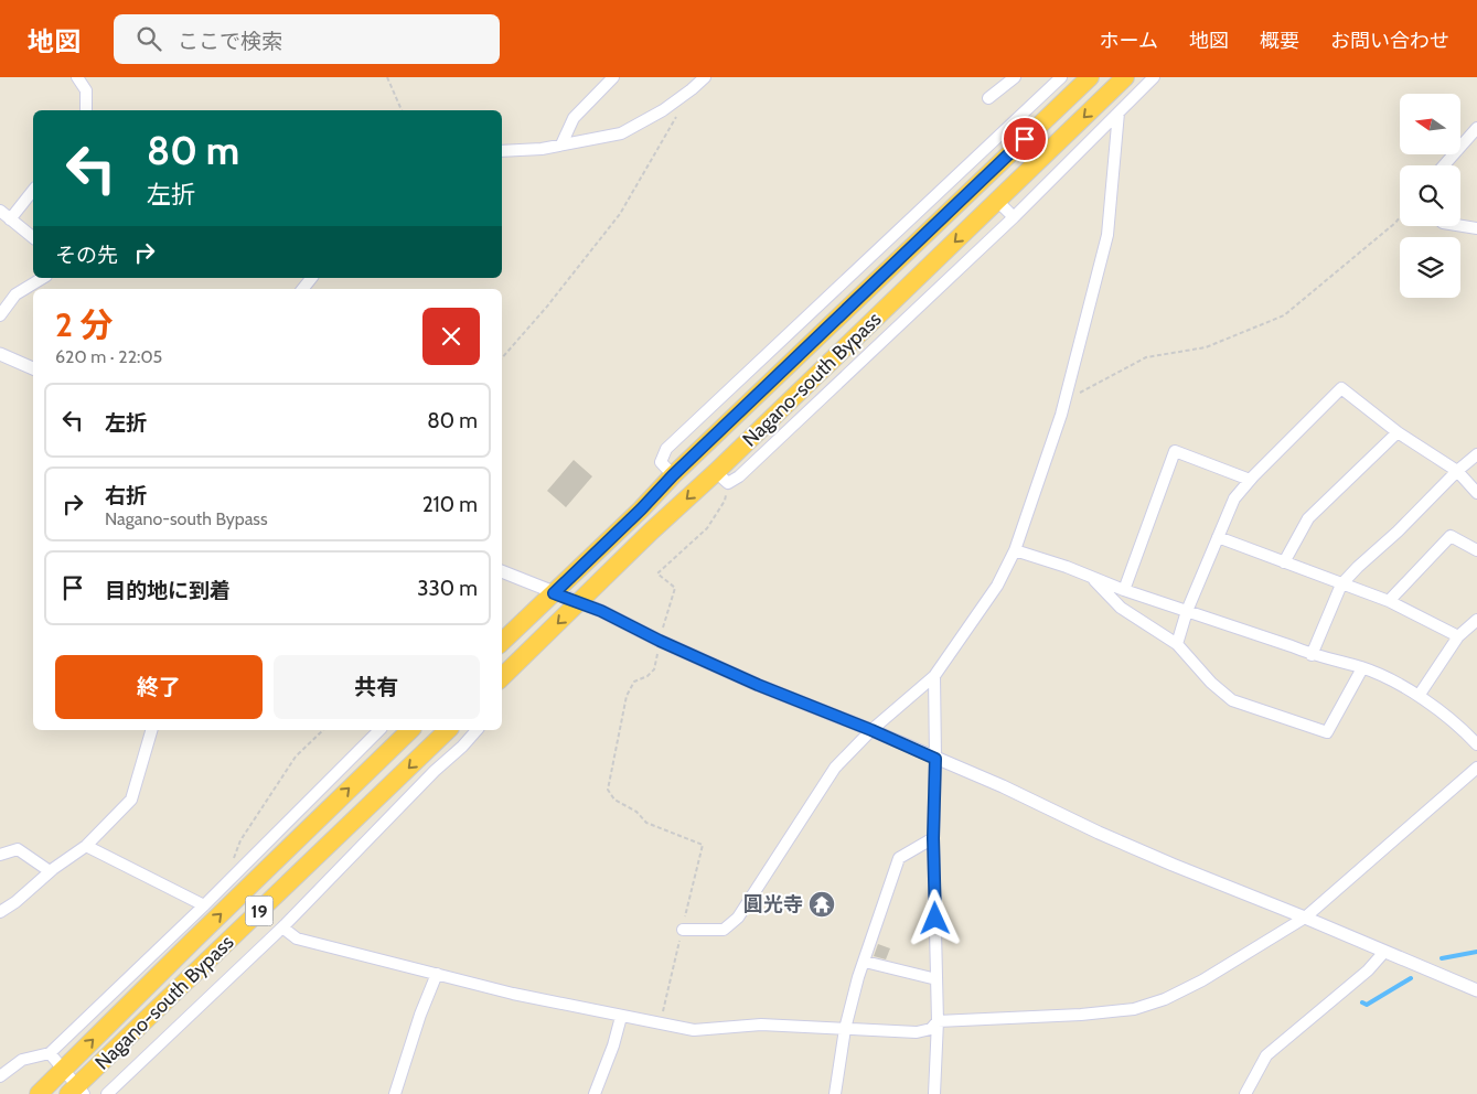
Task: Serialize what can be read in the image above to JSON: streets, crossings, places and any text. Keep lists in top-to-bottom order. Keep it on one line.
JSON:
{"streets":{"highway":["Nagano-south Bypass","19"]},"places":{"temple":["圓光寺"]},"north":"left","page":{"header":"地図","search":"ここで検索","nav":["ホーム","地図","概要","お問い合わせ"],"turn":["80 m","左折"],"then":"その先","heading":["2 分","620 m · 22:05"],"list":[{"name":"左折","value":"80 m"},{"name":"右折","note":"Nagano-south Bypass","value":"210 m"},{"name":"目的地に到着","value":"330 m"}],"buttons":["終了","共有"]}}
